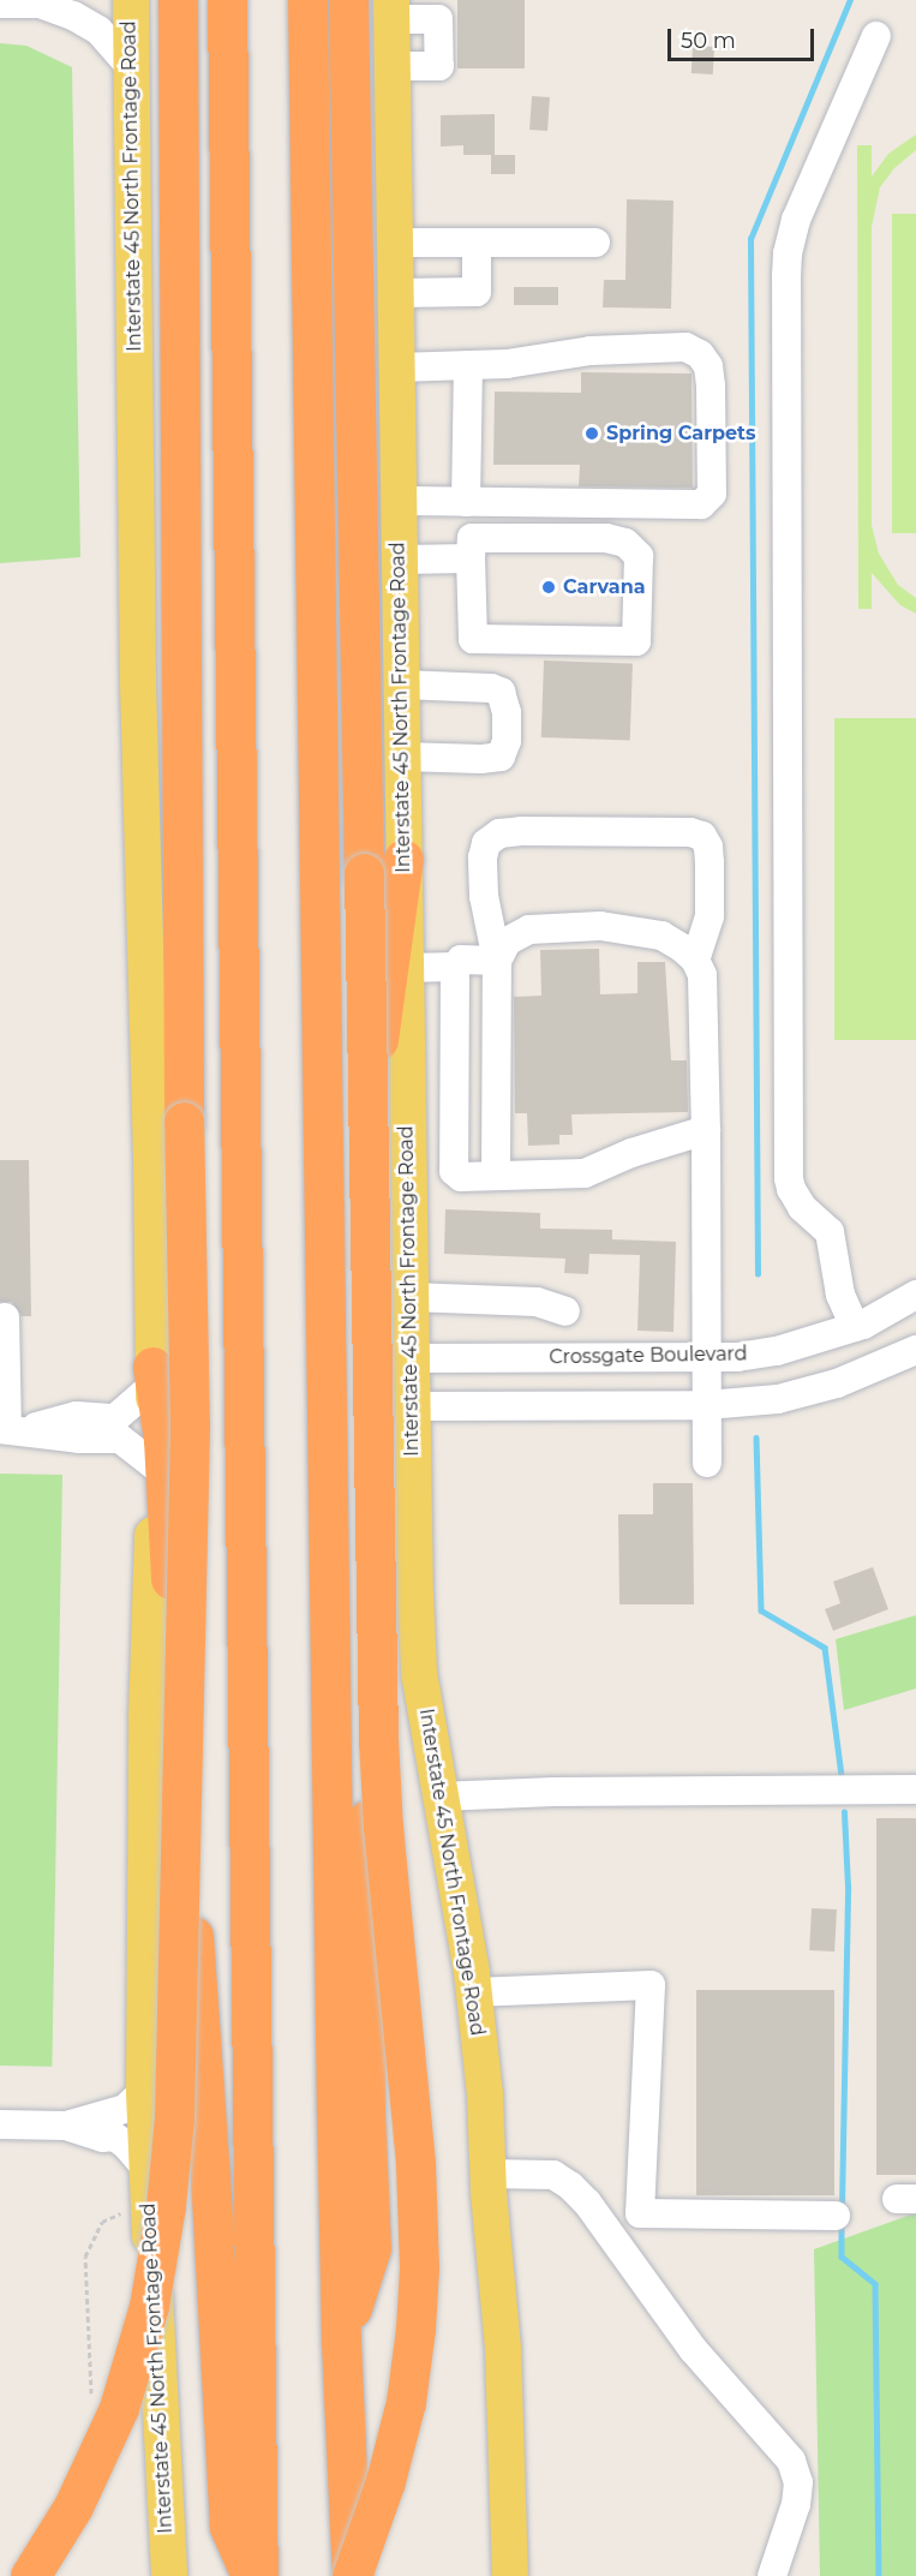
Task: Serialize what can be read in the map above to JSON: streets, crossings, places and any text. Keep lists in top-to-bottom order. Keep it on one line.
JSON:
{"streets":{"main road":["Interstate 45 North Frontage Road"],"street":["Crossgate Boulevard"]},"crossings":[["Interstate 45 North Frontage Road","Crossgate Boulevard"]],"places":["Spring Carpets","Carvana"],"scale_bar":"50 m"}
